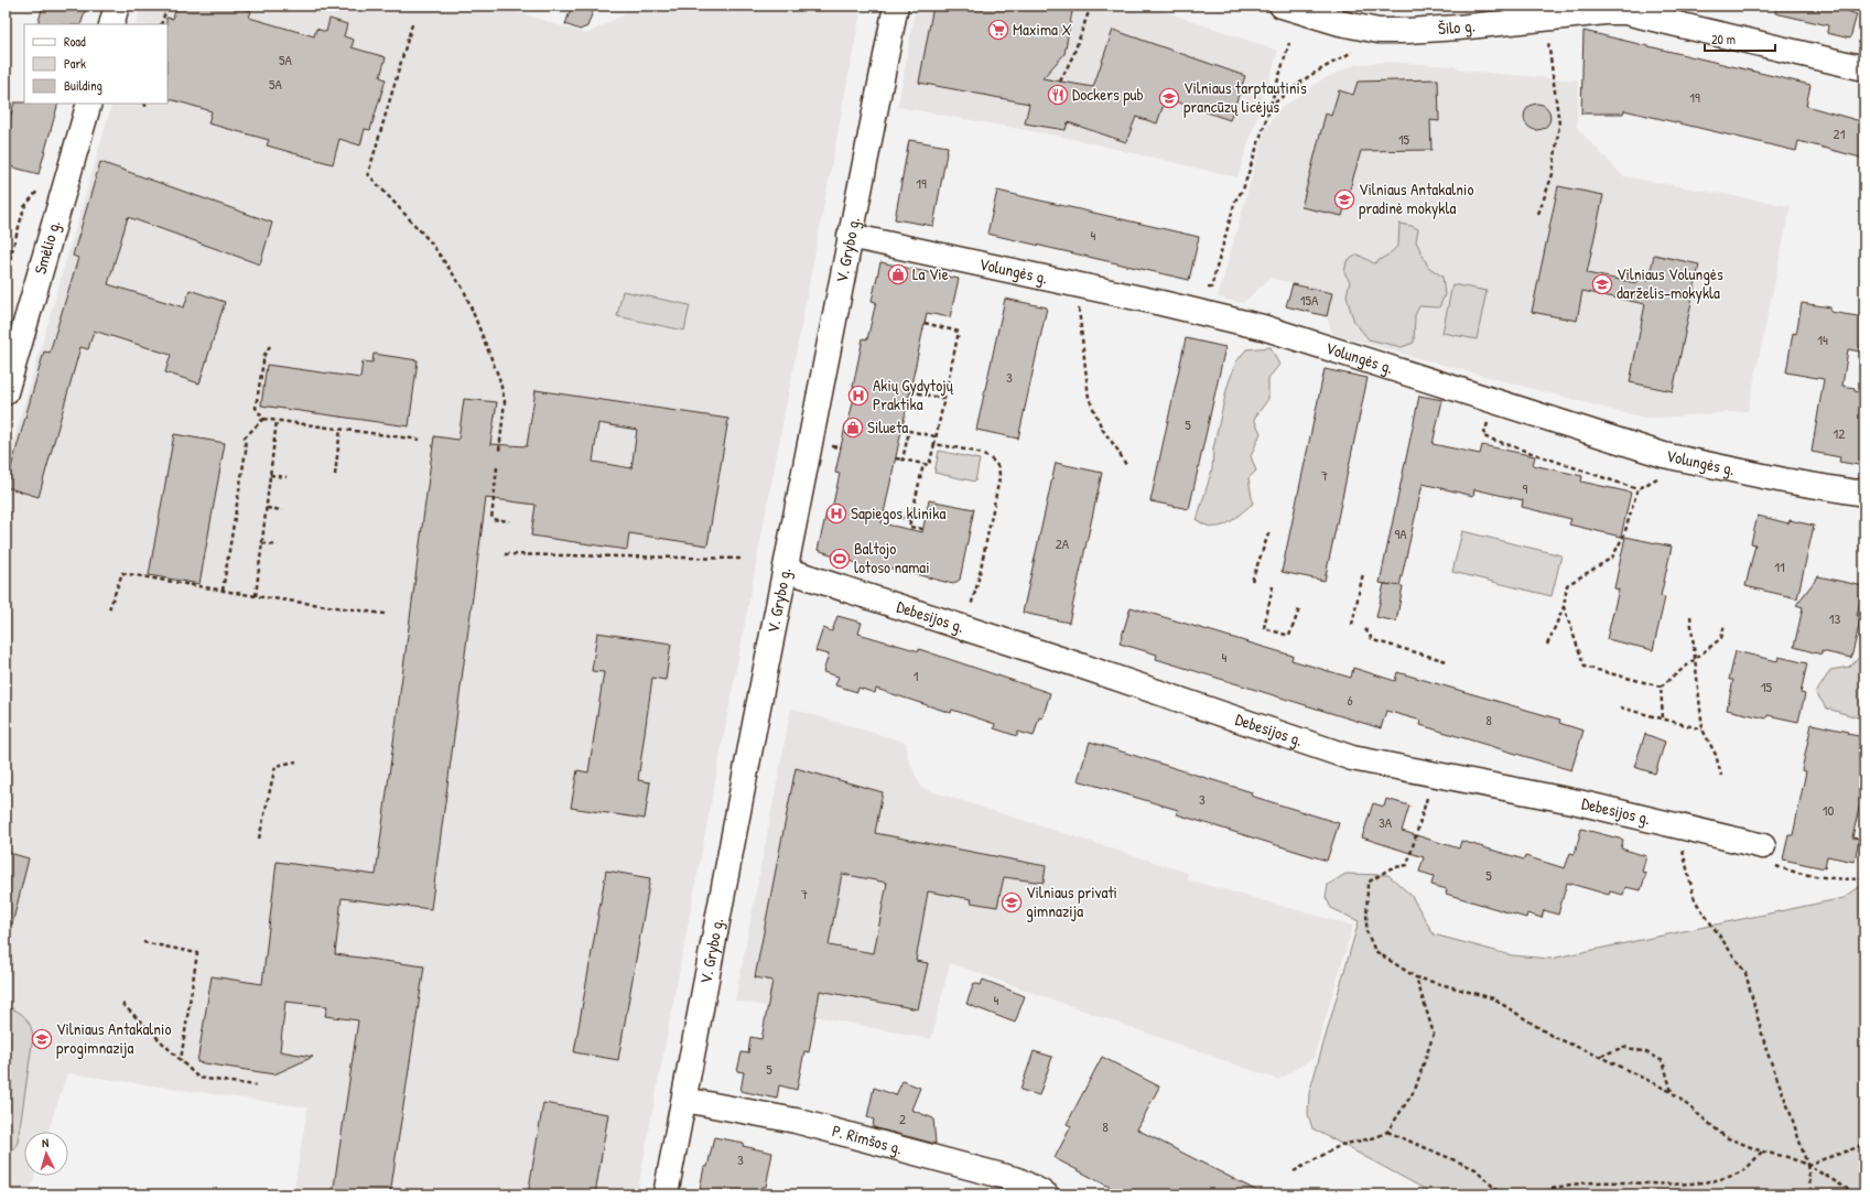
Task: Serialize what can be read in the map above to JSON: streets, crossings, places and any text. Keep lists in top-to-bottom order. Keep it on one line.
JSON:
{"streets":{"street":["Šilo g.","Smėlio g.","V. Grybo g.","Volungės g.","Debesijos g.","P. Rimšos g."]},"crossings":[["V. Grybo g.","Volungės g."],["V. Grybo g.","Debesijos g."],["V. Grybo g.","P. Rimšos g."]],"places":{"supermarket":["Maxima X"],"restaurant":["Dockers pub"],"school or university":["Vilniaus tarptautinis prancūzų licėjus","Vilniaus Antakalnio pradinė mokykla","Vilniaus Volungės darželis-mokykla","Vilniaus privati gimnazija","Vilniaus Antakalnio progimnazija"],"shop":["La Vie","Silueta"],"hospital":["Akių Gydytojų Praktika","Sapiegos klinika"],"sports":["Baltojo lotoso namai"]},"house_numbers":["5A","5A","19","21","15","19","4","15A","14","3","5","12","7","9","9A","2A","11","13","4","1","15","6","8","3","10","3A","5","7","4","5","2","8","3"],"legend":["Road","Park","Building"],"scale_bar":"20 m","north":"top"}
